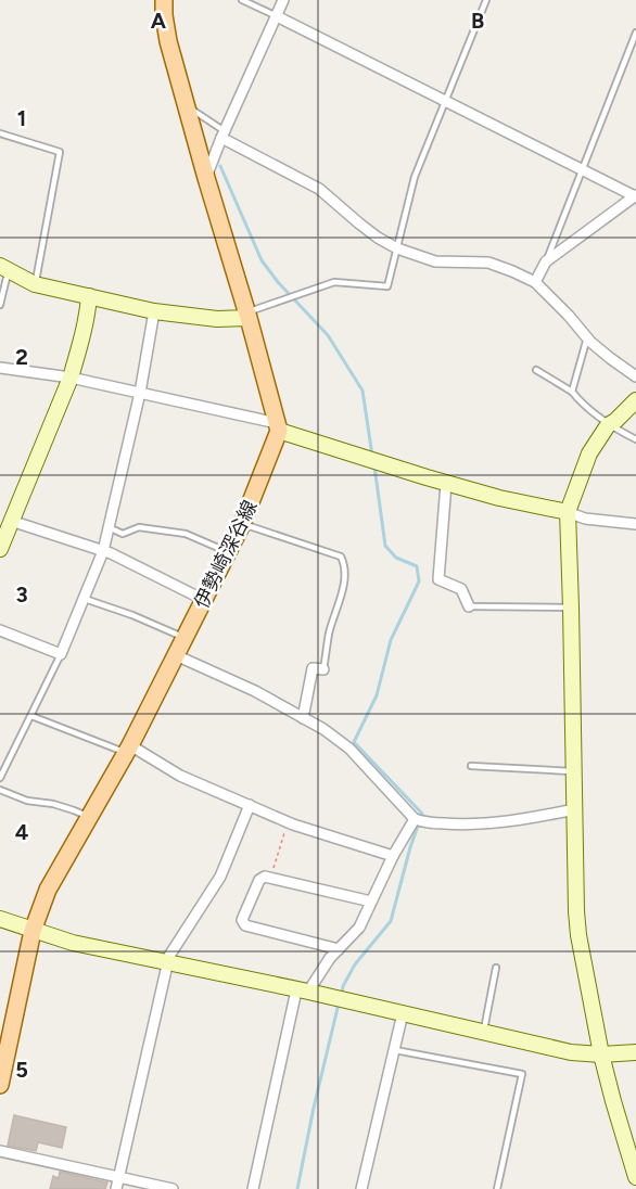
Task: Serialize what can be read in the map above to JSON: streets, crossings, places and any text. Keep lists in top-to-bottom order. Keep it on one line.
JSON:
{"streets":{"main road":["伊勢崎深谷線"]},"grid":{"columns":["A","B"],"rows":["1","2","3","4","5"]}}
